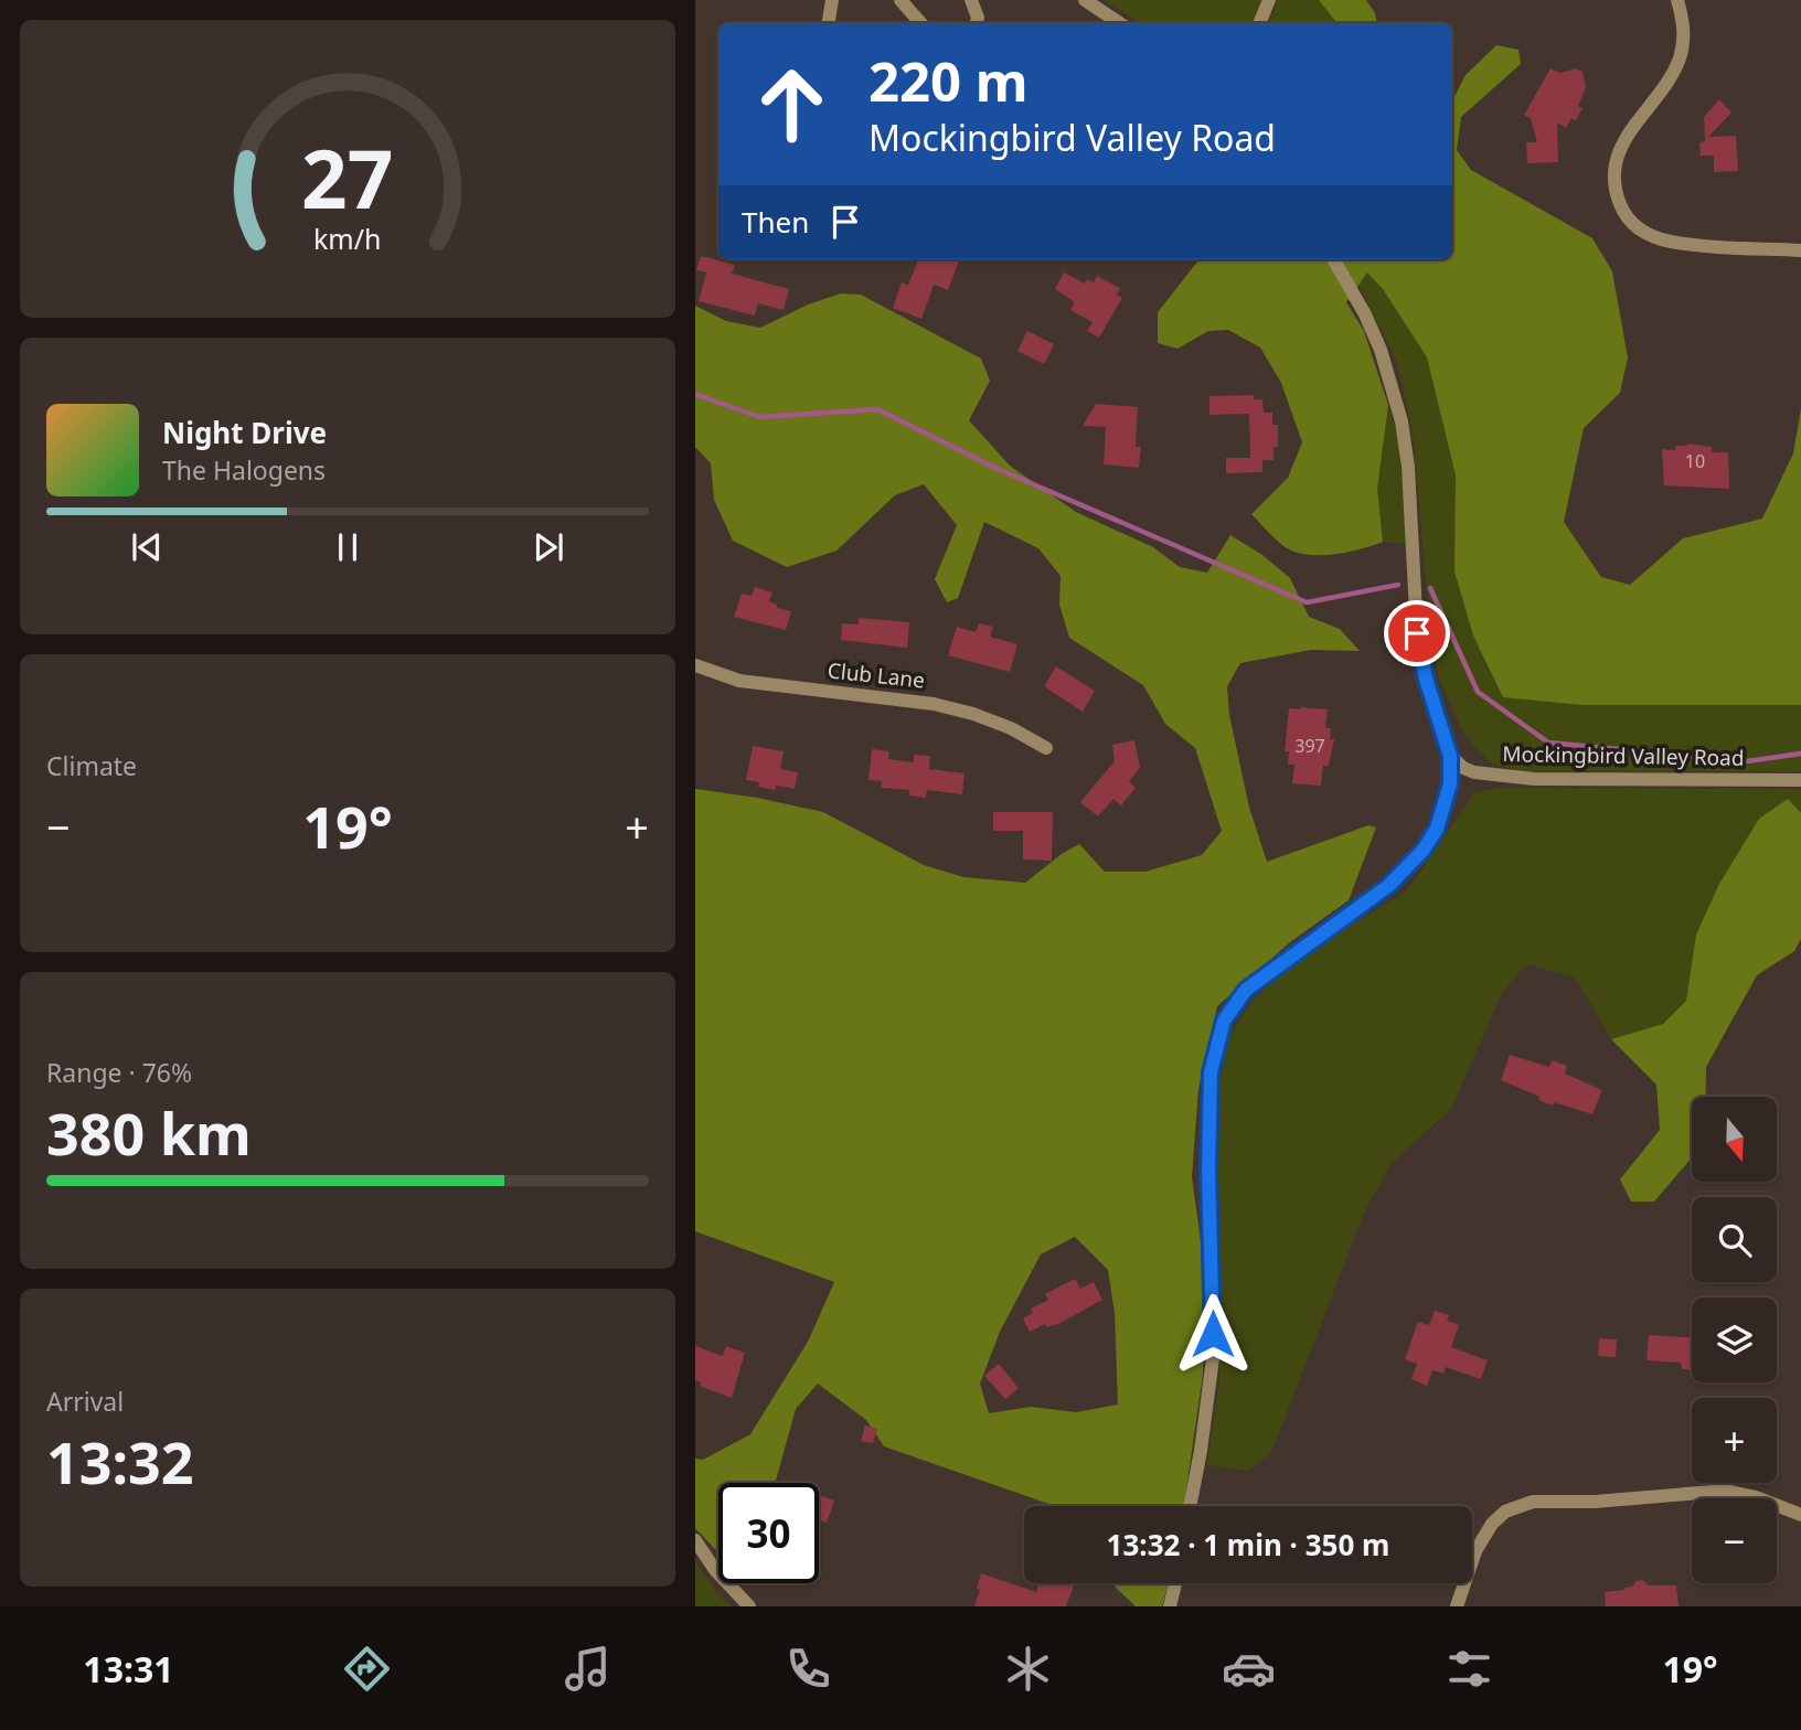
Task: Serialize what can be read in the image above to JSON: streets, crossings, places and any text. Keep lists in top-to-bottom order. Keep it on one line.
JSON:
{"streets":{"street":["Club Lane","Mockingbird Valley Road"]},"house_numbers":["10","397"],"north":"bottom","page":{"turn":["220 m","Mockingbird Valley Road"],"then":"Then","song":["Night Drive","The Halogens"],"tile":["Climate",["Range · 76%","380 km"],["Arrival","13:32"]],"heat":["−","19°","+"],"map_buttons":["+","−"],"limit":"30","trip":"13:32 · 1 min · 350 m","tabs":["13:31","19°"],"gauge":["27","km/h"]}}
